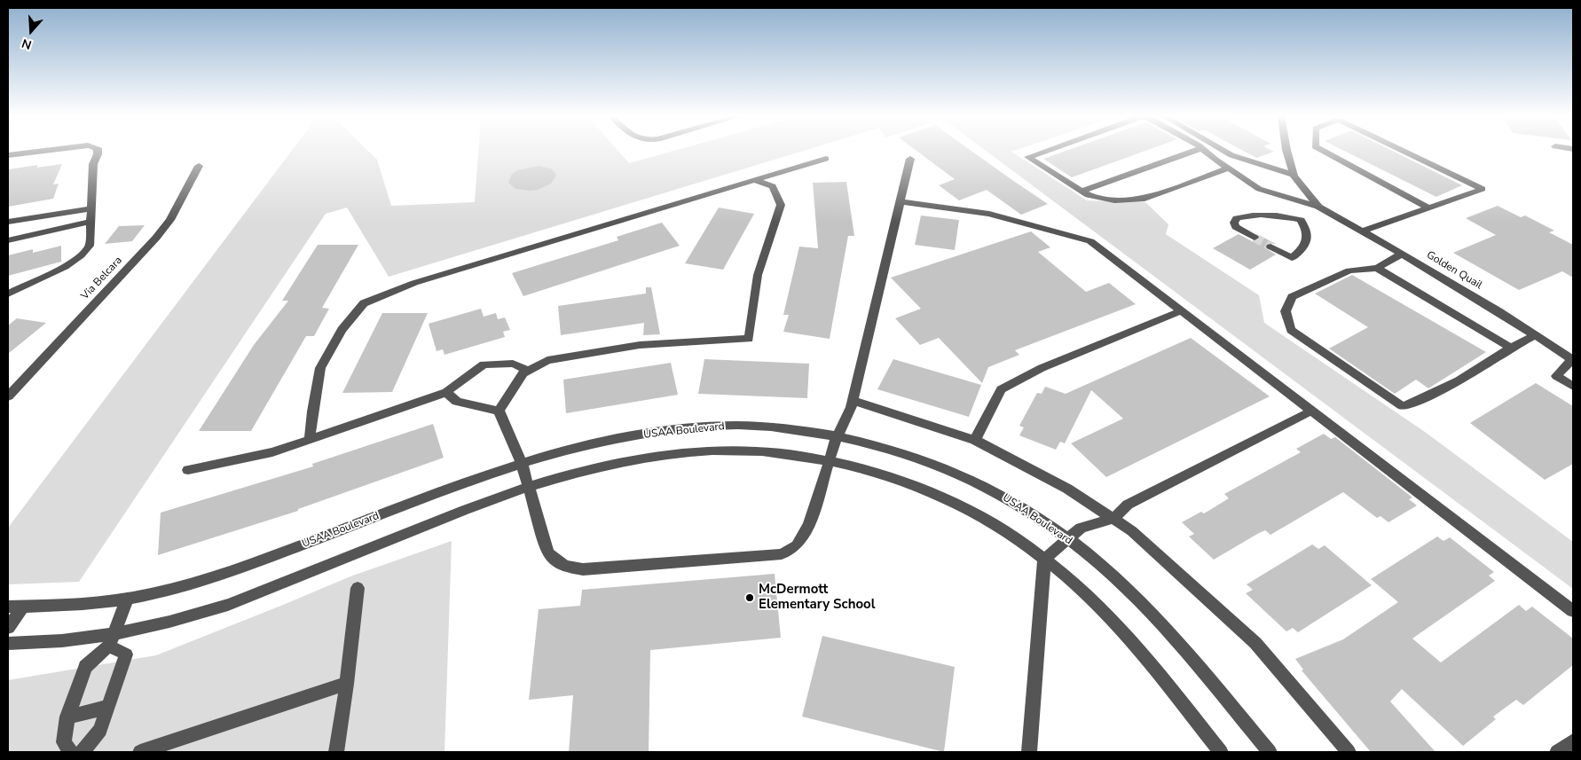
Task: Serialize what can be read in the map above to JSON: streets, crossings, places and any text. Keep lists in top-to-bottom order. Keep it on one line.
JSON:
{"streets":{"street":["Golden Quail","Via Belcara","USAA Boulevard"]},"places":["McDermott Elementary School"],"north":"bottom"}
